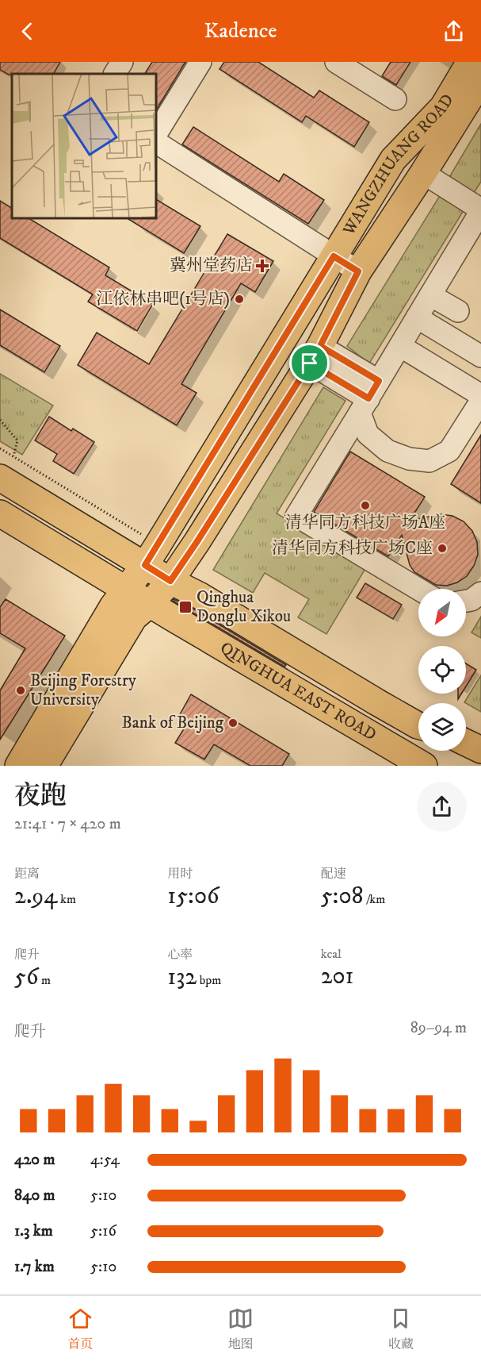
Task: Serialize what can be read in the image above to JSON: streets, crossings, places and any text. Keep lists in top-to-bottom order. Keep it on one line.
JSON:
{"streets":{"main road":["WANGZHUANG ROAD","QINGHUA EAST ROAD"]},"crossings":[["WANGZHUANG ROAD","QINGHUA EAST ROAD"]],"places":{"health":["冀州堂药店"],"other":["江依林串吧(1号店)","清华同方科技广场A座","清华同方科技广场C座","Beijing Forestry University","Bank of Beijing"],"transit":["Qinghua Donglu Xikou"]},"north":"bottom left","page":{"header":"Kadence","heading":["夜跑","21:41 · 7 × 420 m"],"stats":[["距离","2.94 km"],["用时","15:06"],["配速","5:08 /km"],["爬升","56 m"],["心率","132 bpm"],["kcal","201"]],"chart":["爬升","89–94 m"],"list":[{"name":"420 m","note":"4:54"},{"name":"840 m","note":"5:10"},{"name":"1.3 km","note":"5:16"},{"name":"1.7 km","note":"5:10"}],"tabs":["首页","地图","收藏"]}}
